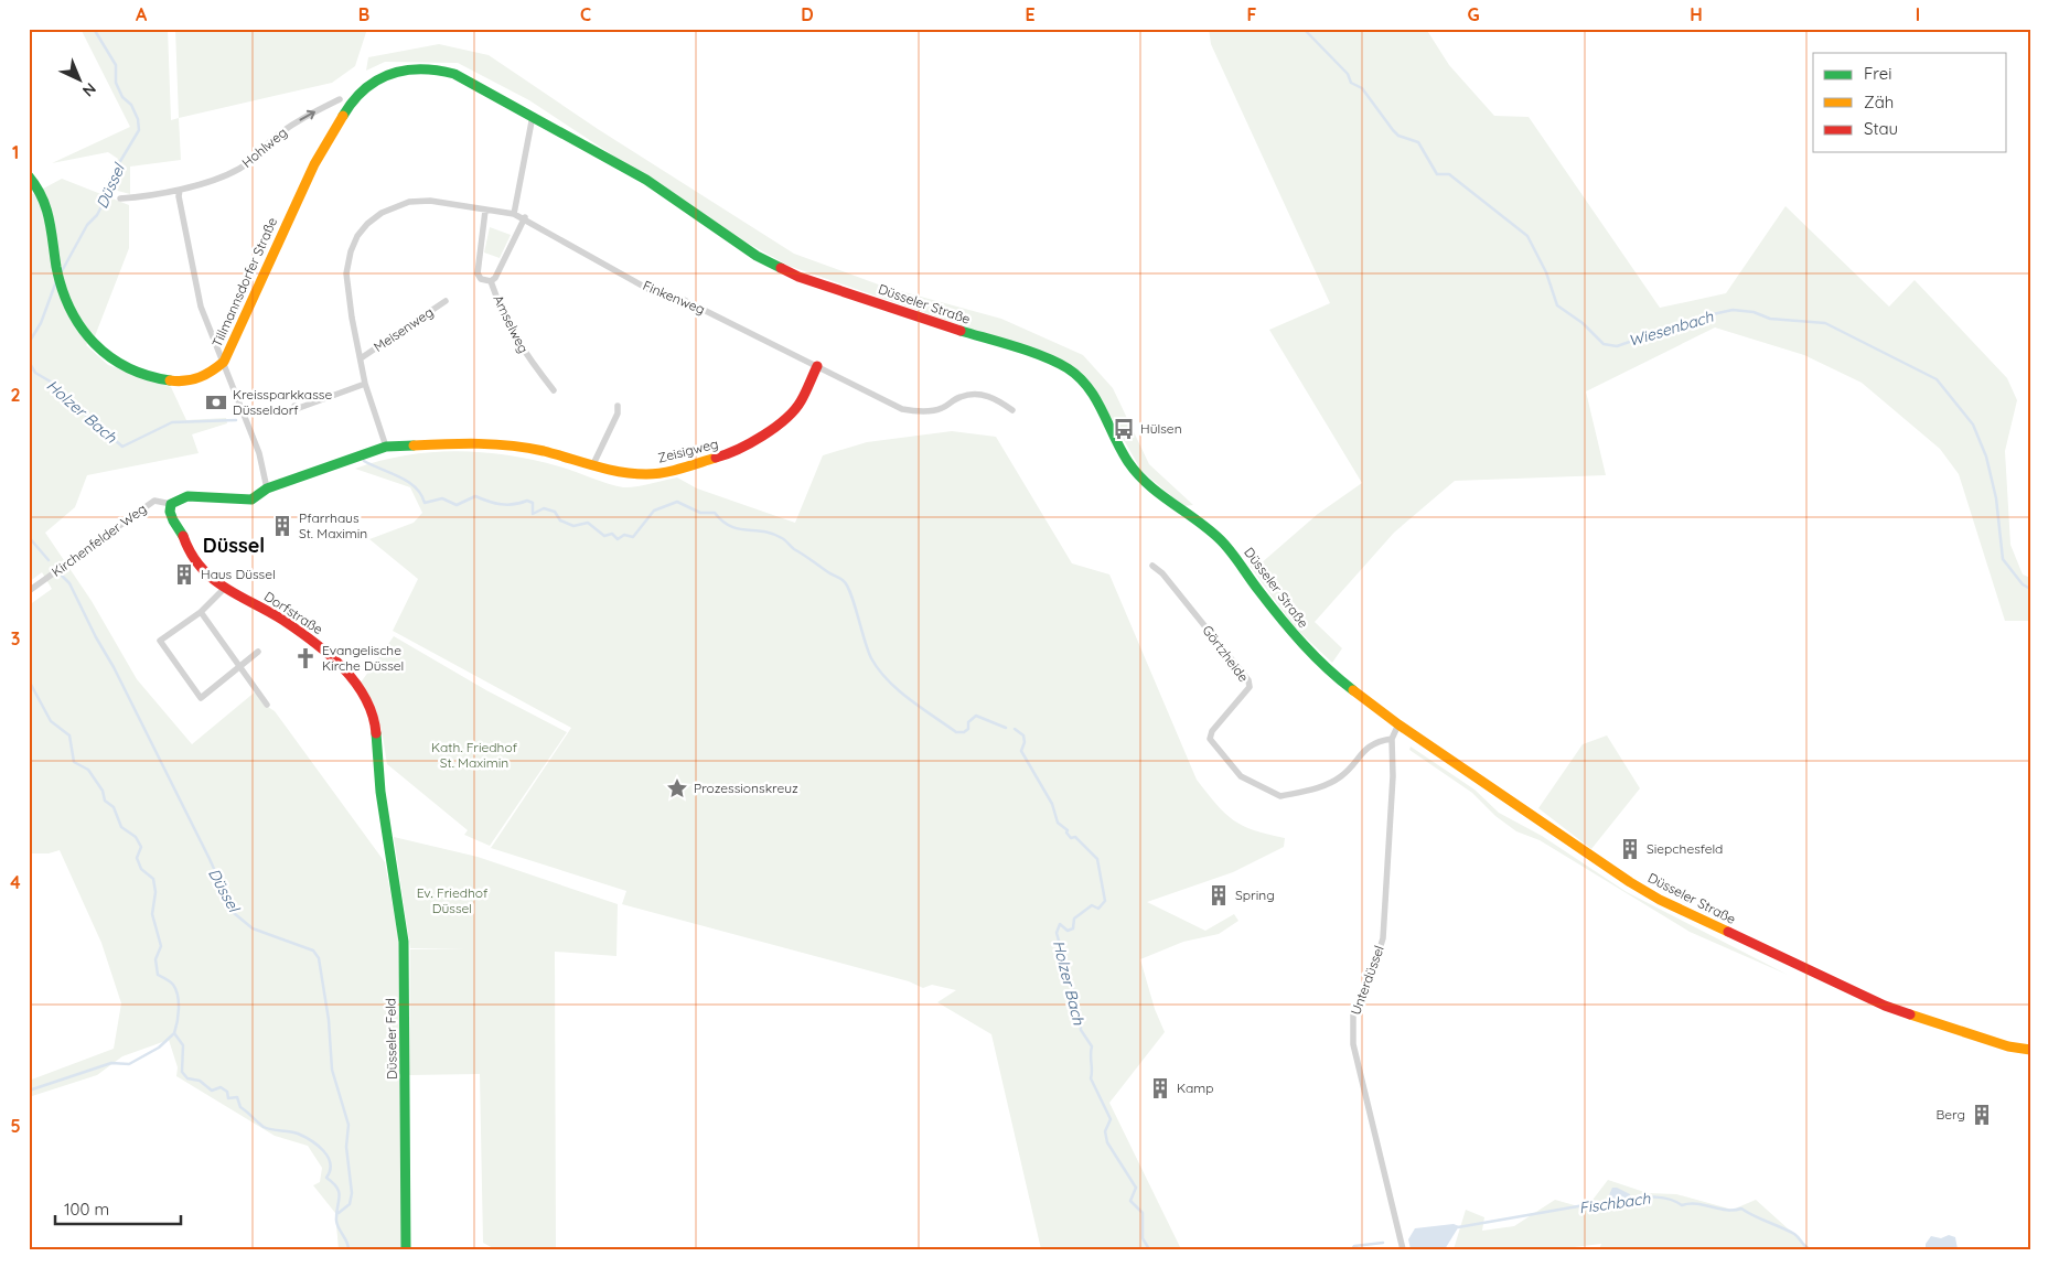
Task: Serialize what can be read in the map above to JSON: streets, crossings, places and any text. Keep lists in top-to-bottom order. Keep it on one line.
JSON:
{"streets":{"main road":["Tillmannsdorfer Straße","Düsseler Straße","Zeisigweg","Dorfstraße","Düsseler Feld"],"street":["Hohlweg","Finkenweg","Amselweg","Meisenweg","Kirchenfelder Weg","Görtzheide","Unterdüssel"]},"crossings":[["Tillmannsdorfer Straße","Düsseler Straße"],["Finkenweg","Amselweg"],["Finkenweg","Meisenweg"],["Finkenweg","Zeisigweg"],["Kirchenfelder Weg","Dorfstraße"],["Dorfstraße","Düsseler Feld"],["Görtzheide","Unterdüssel"]],"one_way":["Hohlweg"],"districts":["Düssel"],"water":["Düssel","Wiesenbach","Holzer Bach","Fischbach"],"parks":["Kath. Friedhof St. Maximin","Ev. Friedhof Düssel"],"places":{"bank":["Kreissparkkasse Düsseldorf"],"bus stop":["Hülsen"],"building":["Pfarrhaus St. Maximin","Haus Düssel","Siepchesfeld","Spring","Kamp","Berg"],"church":["Evangelische Kirche Düssel"],"place":["Prozessionskreuz"]},"legend":["Frei","Zäh","Stau"],"scale_bar":"100 m","north":"bottom right","grid":{"columns":["A","B","C","D","E","F","G","H","I"],"rows":["1","2","3","4","5"]}}
